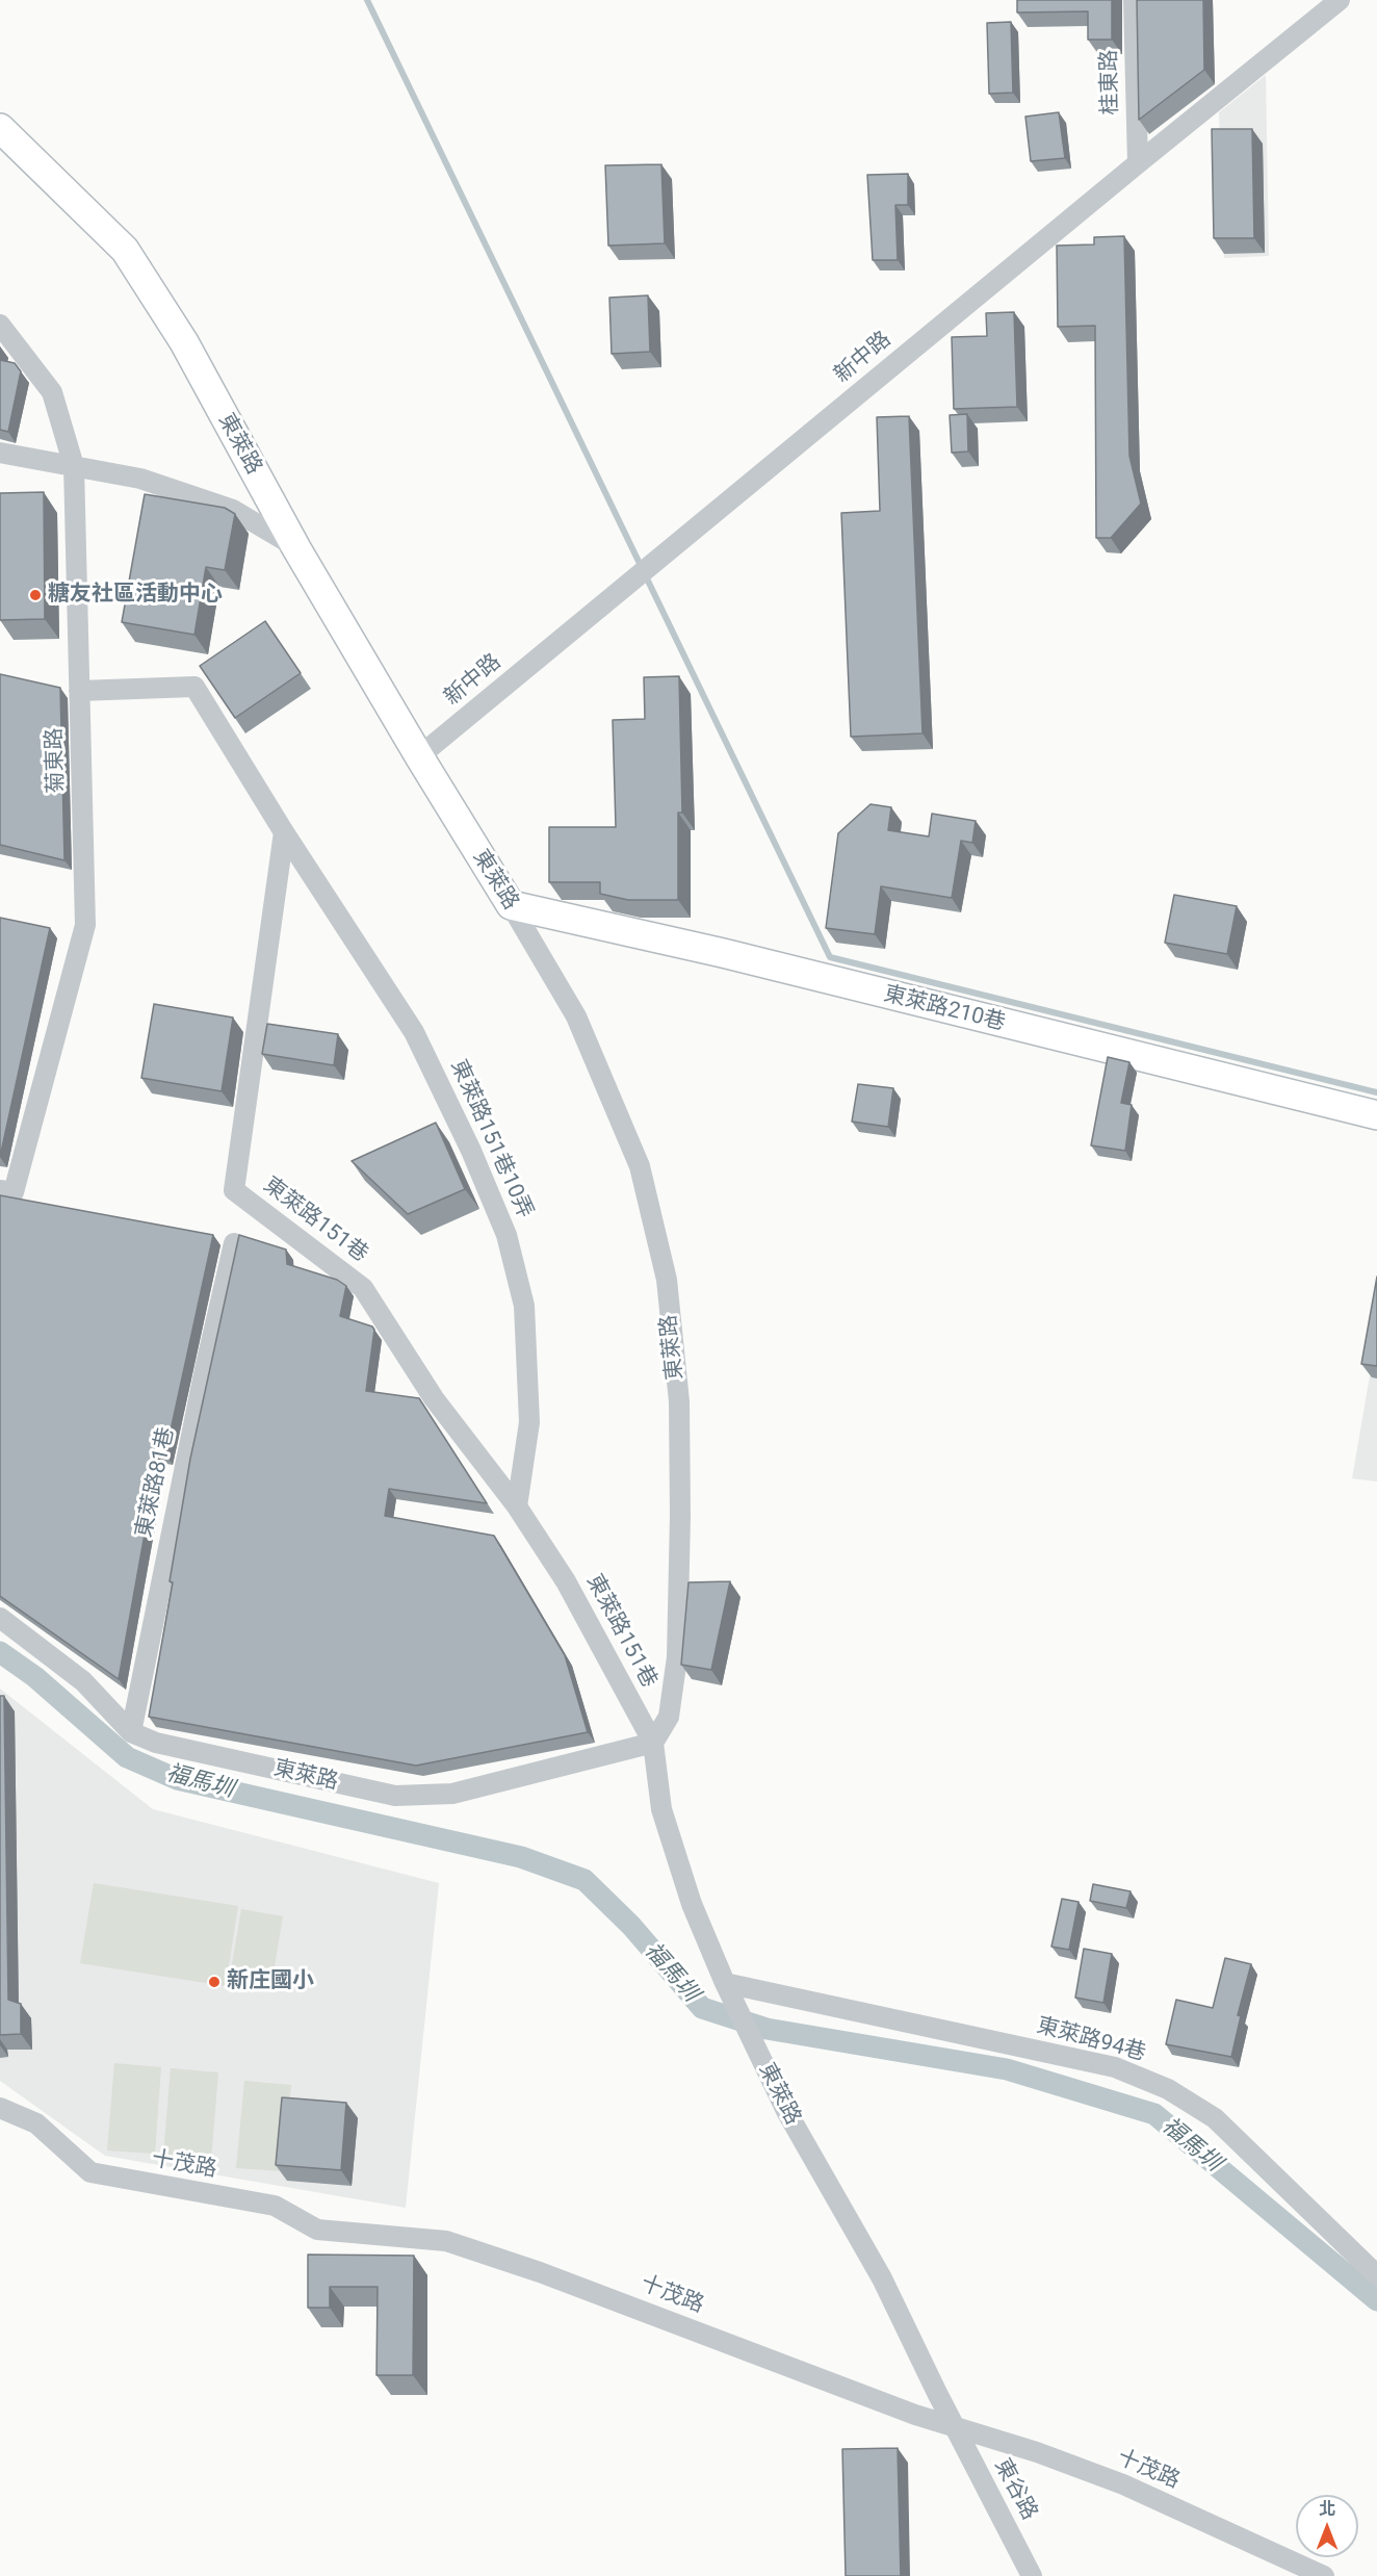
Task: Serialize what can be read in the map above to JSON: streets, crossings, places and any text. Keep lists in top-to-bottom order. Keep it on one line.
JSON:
{"streets":{"street":["桂東路","新中路","東萊路","菊東路","東萊路210巷","東萊路151巷10弄","東萊路151巷","東萊路81巷","東萊路94巷","十茂路","東谷路"]},"crossings":[["桂東路","新中路"],["新中路","東萊路"],["東萊路","東萊路210巷"],["東萊路","東萊路151巷"],["東萊路","東萊路81巷"],["東萊路","東萊路94巷"],["東萊路","十茂路"],["東萊路","東谷路"],["東萊路151巷10弄","東萊路151巷"],["十茂路","東谷路"]],"water":["福馬圳"],"places":["糖友社區活動中心","新庄國小"],"north":"top"}
